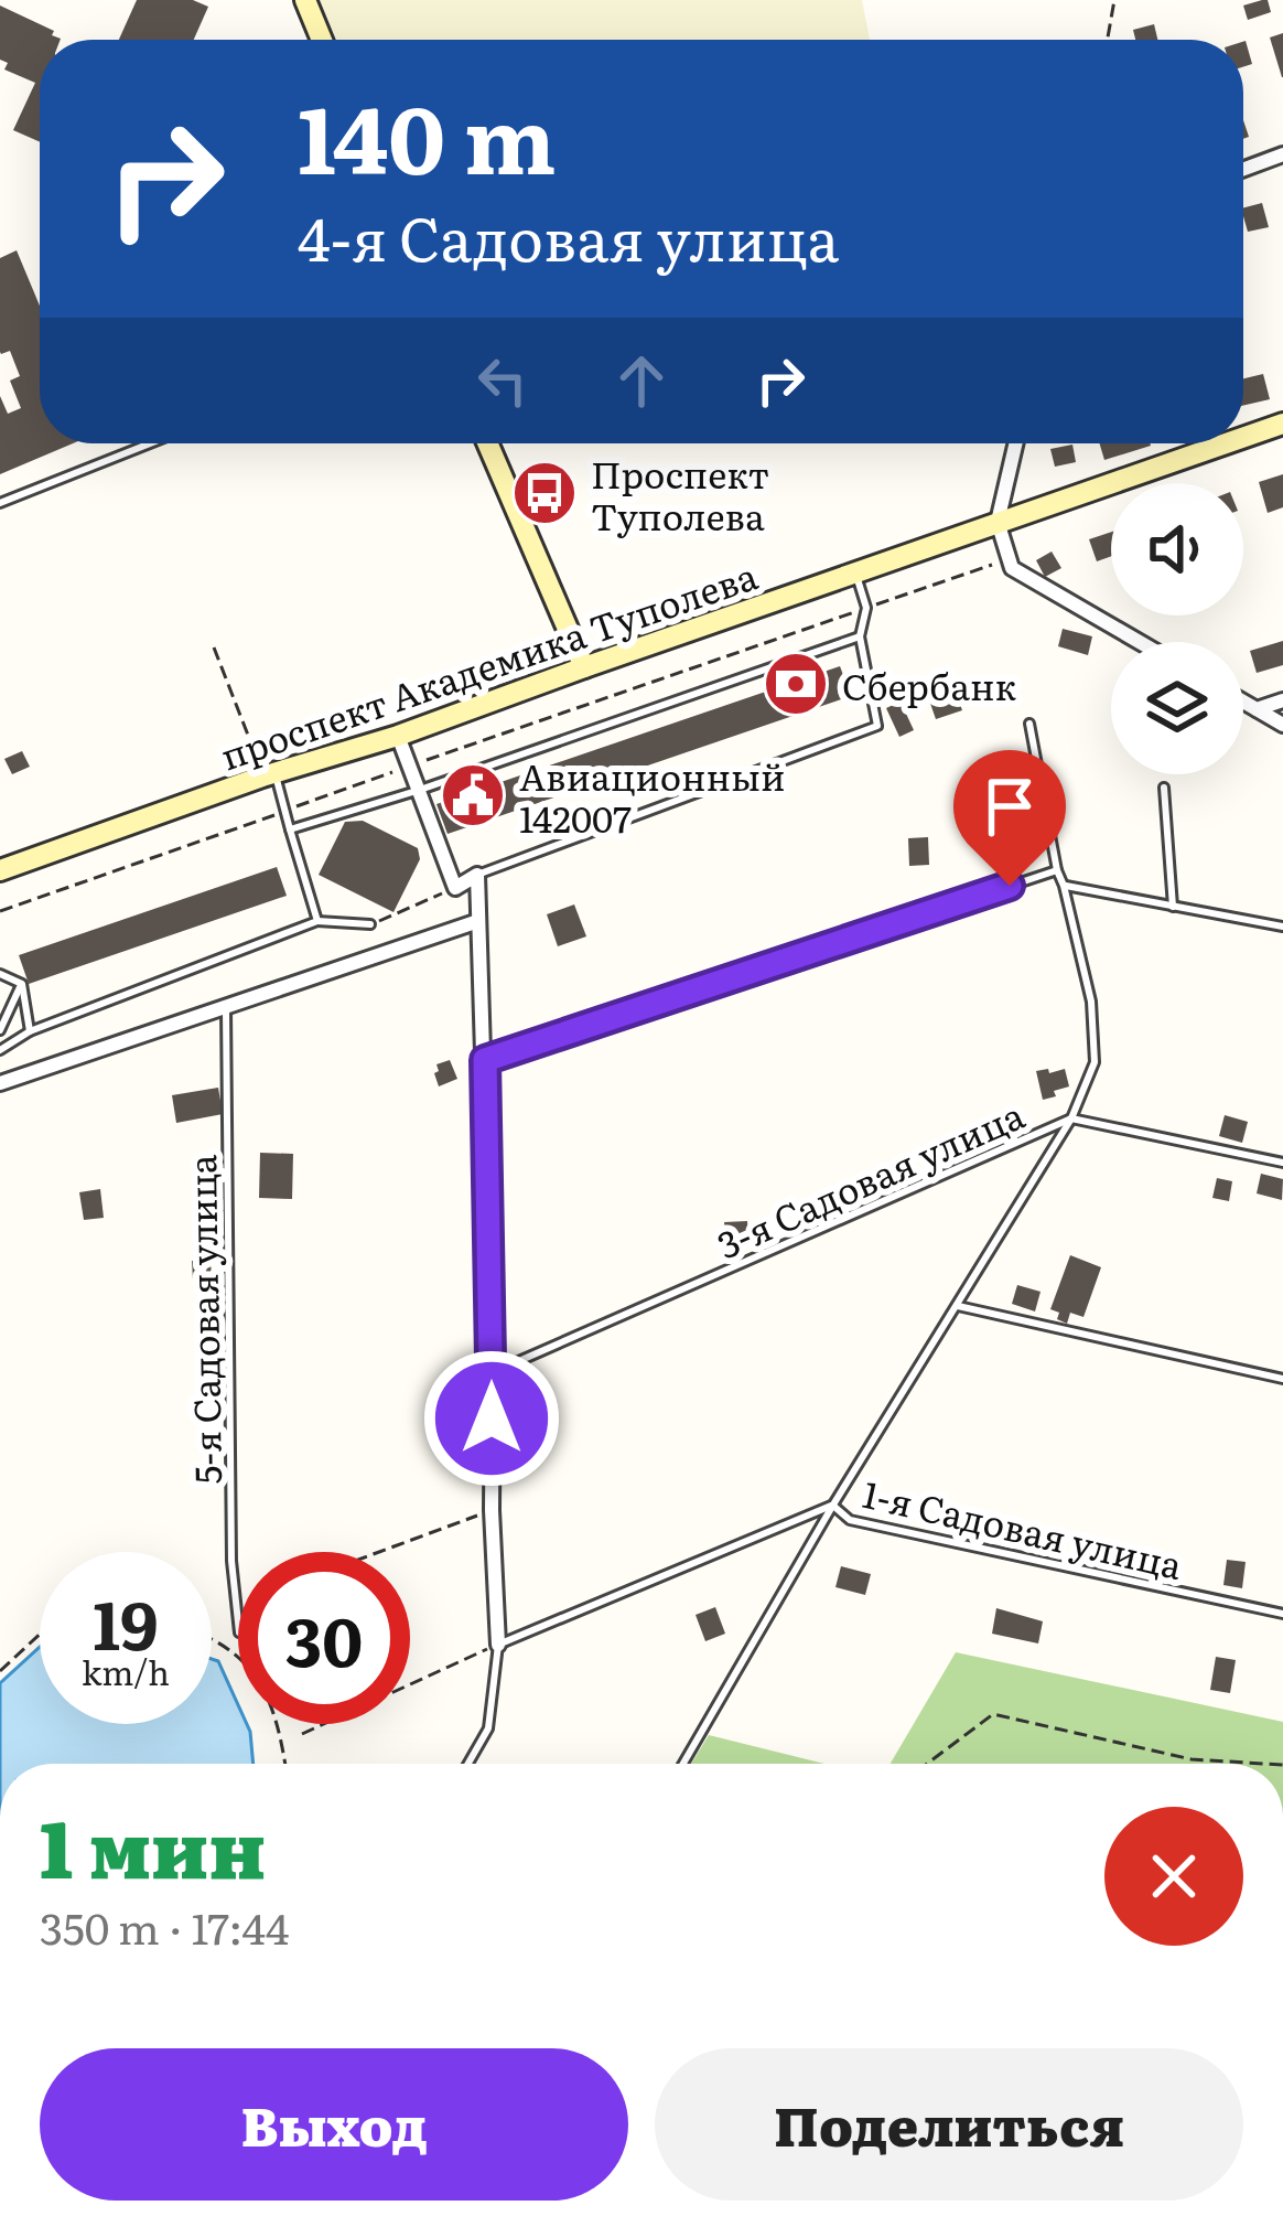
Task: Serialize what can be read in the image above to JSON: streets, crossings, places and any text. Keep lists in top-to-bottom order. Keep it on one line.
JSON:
{"streets":{"main road":["проспект Академика Туполева"],"lane":["3-я Садовая улица","5-я Садовая улица","1-я Садовая улица"]},"places":{"bus stop":["Проспект Туполева"],"bank":["Сбербанк"],"public building":["Авиационный 142007"]},"page":{"turn":["140 m","4-я Садовая улица"],"speed":"19 km/h","limit":"30","heading":["1 мин","350 m · 17:44"],"buttons":["Выход","Поделиться"]}}
